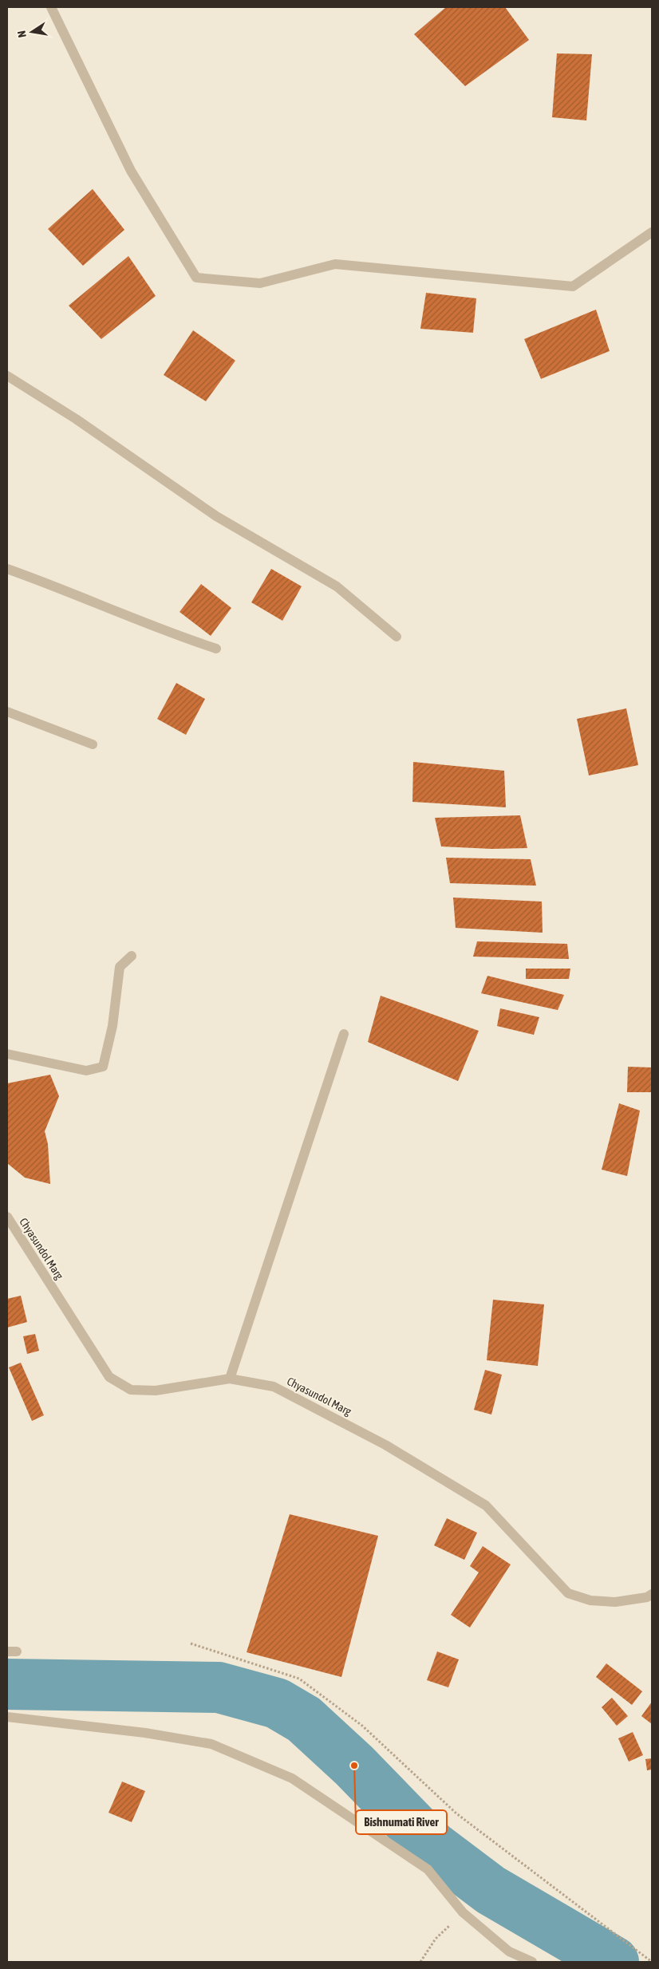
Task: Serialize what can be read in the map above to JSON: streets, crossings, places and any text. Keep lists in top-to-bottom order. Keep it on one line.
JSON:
{"streets":{"street":["Chyasundol Marg"]},"places":["Bishnumati River"],"north":"left"}
